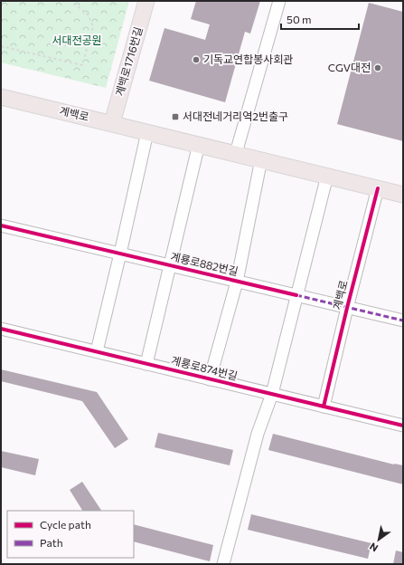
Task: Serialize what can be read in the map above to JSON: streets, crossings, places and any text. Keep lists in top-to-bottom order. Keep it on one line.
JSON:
{"streets":{"main road":["계백로1716번길","계백로"],"street":["계룡로882번길","계룡로874번길"]},"crossings":[["계백로1716번길","계백로"],["계백로","계룡로882번길"],["계백로","계룡로874번길"]],"parks":["서대전공원"],"places":{"other":["기독교연합봉사회관","CGV대전"],"transit":["서대전네거리역2번출구"]},"legend":["Cycle path","Path"],"scale_bar":"50 m","north":"bottom left"}
